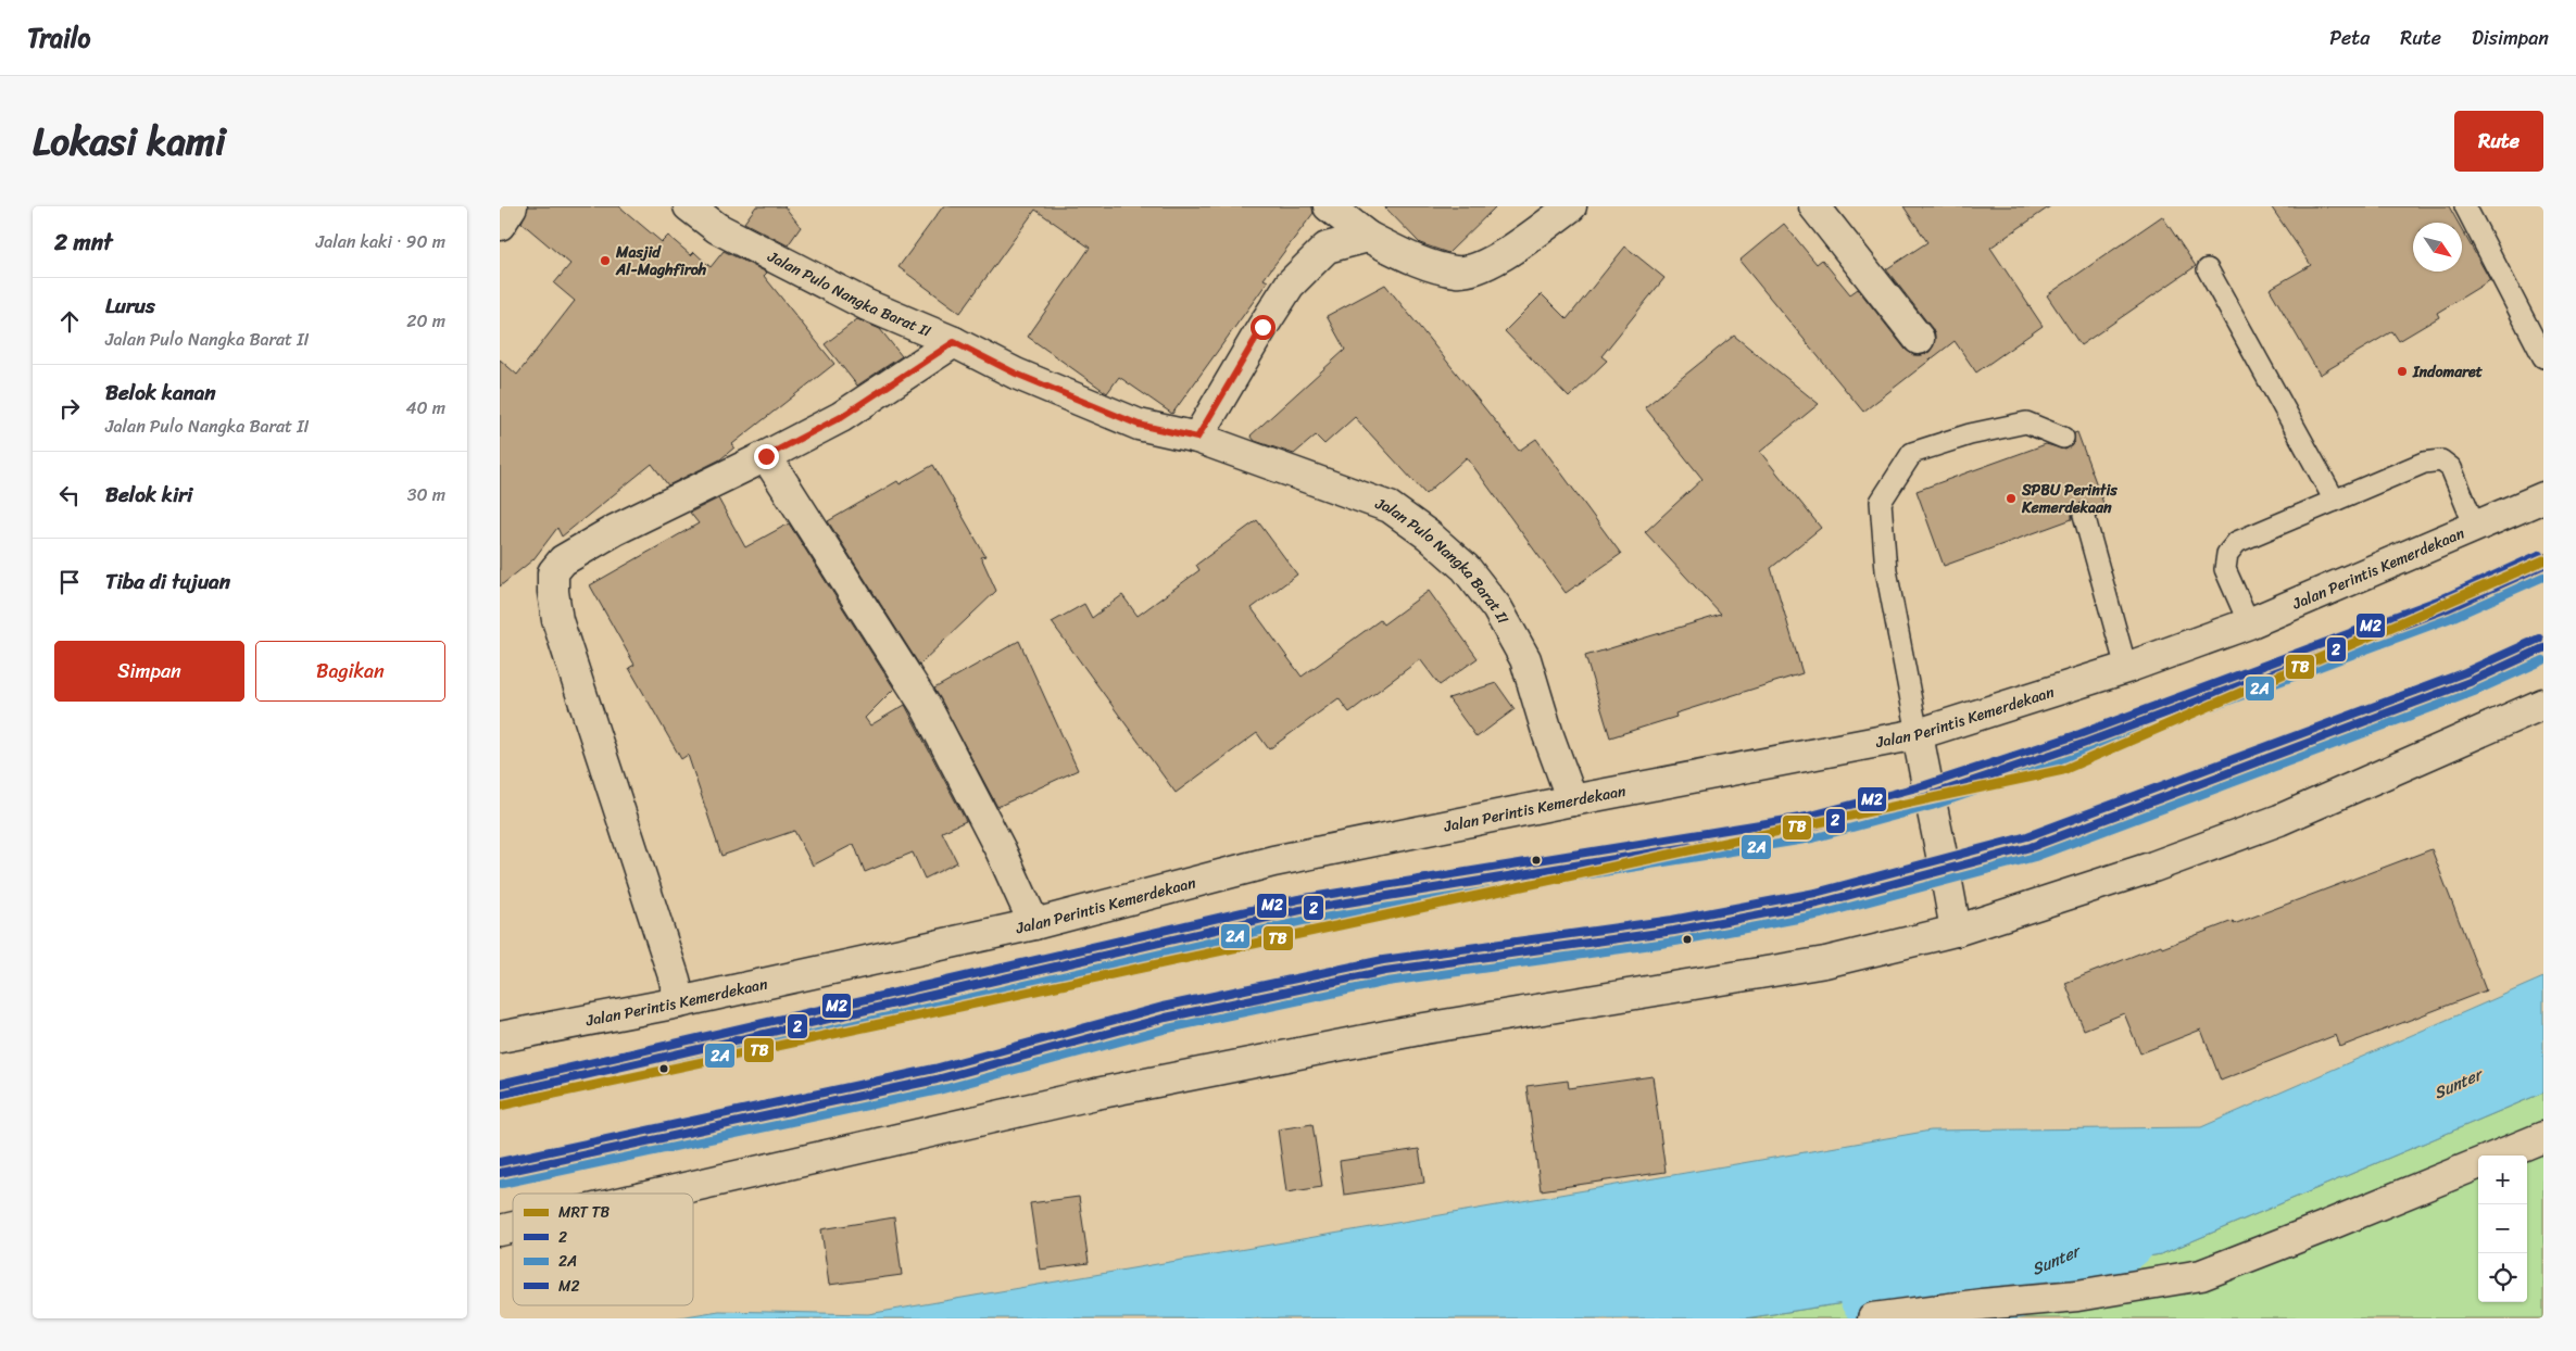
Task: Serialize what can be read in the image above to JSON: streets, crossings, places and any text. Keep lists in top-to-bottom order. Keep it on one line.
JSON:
{"streets":{"main road":["Jalan Pulo Nangka Barat II","Jalan Perintis Kemerdekaan"]},"crossings":[["Jalan Pulo Nangka Barat II","Jalan Perintis Kemerdekaan"]],"water":["Sunter"],"places":["Masjid Al-Maghfiroh","Indomaret","SPBU Perintis Kemerdekaan"],"lines":["transit line M2","metro line TB","transit line 2","transit line 2A"],"legend":["MRT TB","2","2A","M2"],"north":"bottom right","page":{"header":"Trailo","nav":["Peta","Rute","Disimpan"],"title":"Lokasi kami","buttons":["Rute",["Simpan","Bagikan"]],"heading":["2 mnt","Jalan kaki · 90 m"],"list":[["Lurus","Jalan Pulo Nangka Barat II","20 m"],["Belok kanan","Jalan Pulo Nangka Barat II","40 m"],["Belok kiri","30 m"],"Tiba di tujuan"],"map_buttons":["+","−"]}}
